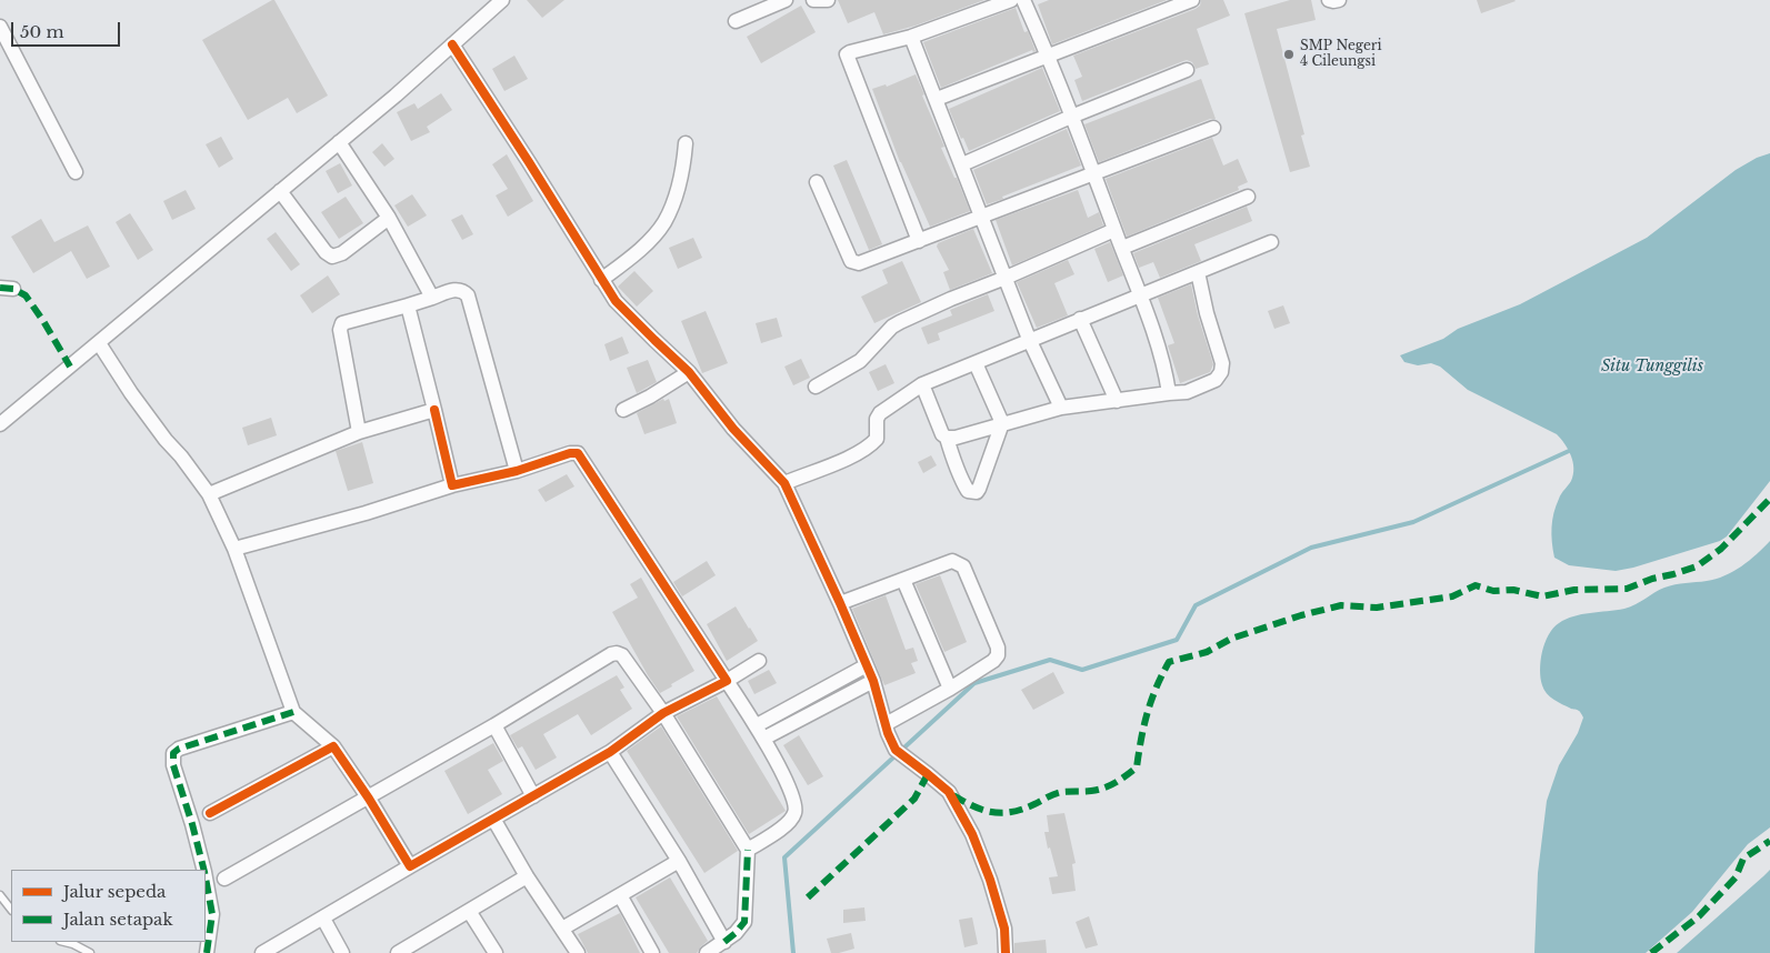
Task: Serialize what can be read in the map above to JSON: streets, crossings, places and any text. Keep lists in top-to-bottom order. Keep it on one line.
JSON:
{"water":["Situ Tunggilis"],"places":["SMP Negeri 4 Cileungsi"],"legend":["Jalur sepeda","Jalan setapak"],"scale_bar":"50 m"}
